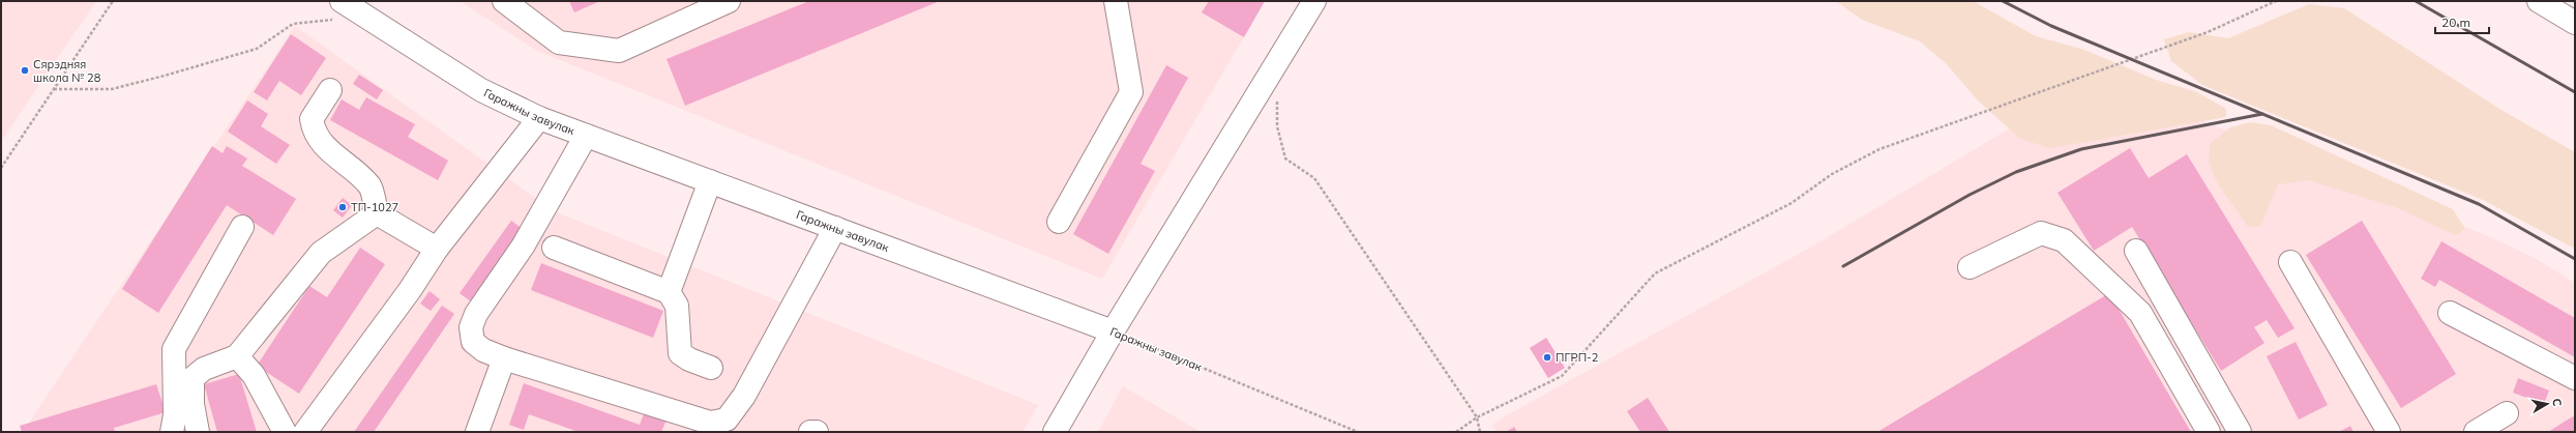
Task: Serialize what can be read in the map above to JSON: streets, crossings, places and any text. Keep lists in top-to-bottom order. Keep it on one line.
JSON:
{"streets":{"street":["Гаражны завулак"]},"places":["Сярэдняя школа № 28","ТП-1027","ПГРП-2"],"scale_bar":"20 m","north":"right"}
